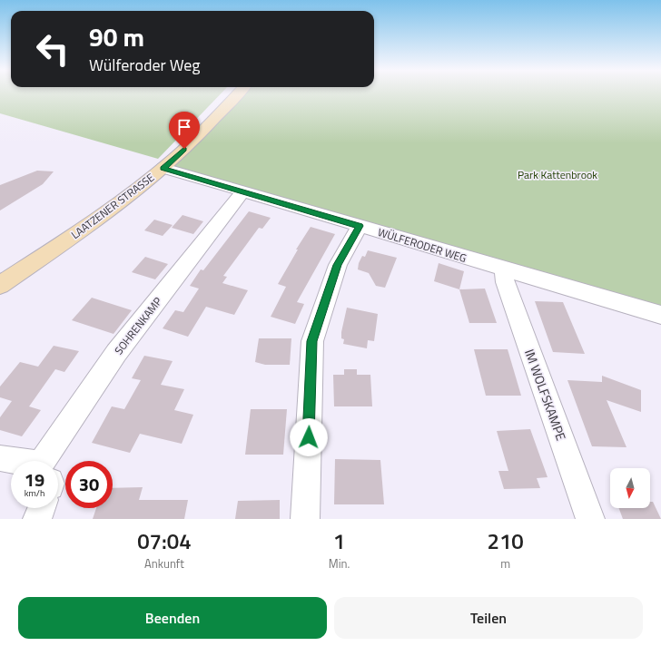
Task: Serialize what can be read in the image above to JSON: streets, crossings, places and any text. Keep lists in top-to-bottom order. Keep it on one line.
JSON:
{"streets":{"main road":["LAATZENER STRASSE"],"street":["WÜLFERODER WEG","SOHRENKAMP","IM WOLFSKAMPE"]},"crossings":[["LAATZENER STRASSE","WÜLFERODER WEG"],["WÜLFERODER WEG","SOHRENKAMP"],["WÜLFERODER WEG","IM WOLFSKAMPE"]],"parks":["Park Kattenbrook"],"north":"bottom","page":{"turn":["90 m","Wülferoder Weg"],"speed":"19 km/h","limit":"30","eta":["07:04","Ankunft","1","Min.","210","m"],"buttons":["Beenden","Teilen"]}}
